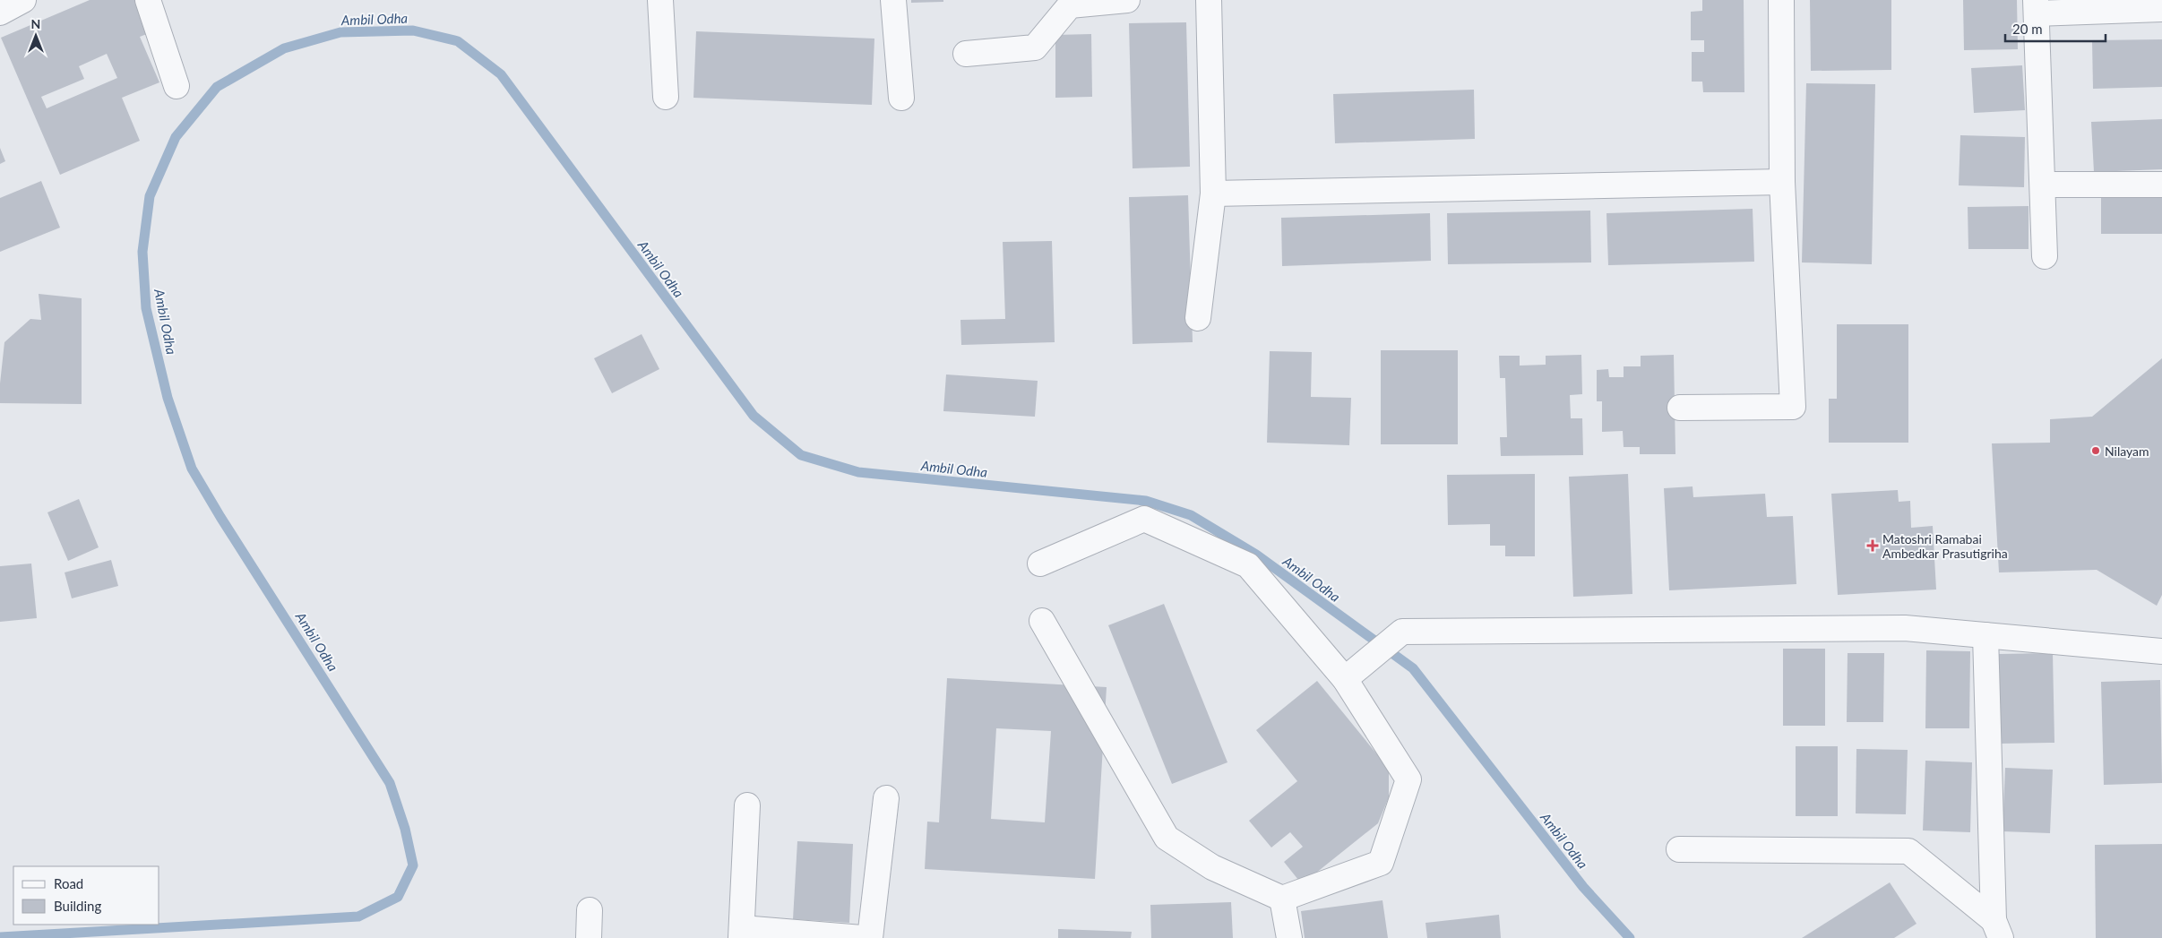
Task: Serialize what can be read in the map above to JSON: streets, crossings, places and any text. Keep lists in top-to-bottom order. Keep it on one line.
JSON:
{"water":["Ambil Odha"],"places":{"other":["Nilayam"],"health":["Matoshri Ramabai Ambedkar Prasutigriha"]},"legend":["Road","Building"],"scale_bar":"20 m","north":"top"}
